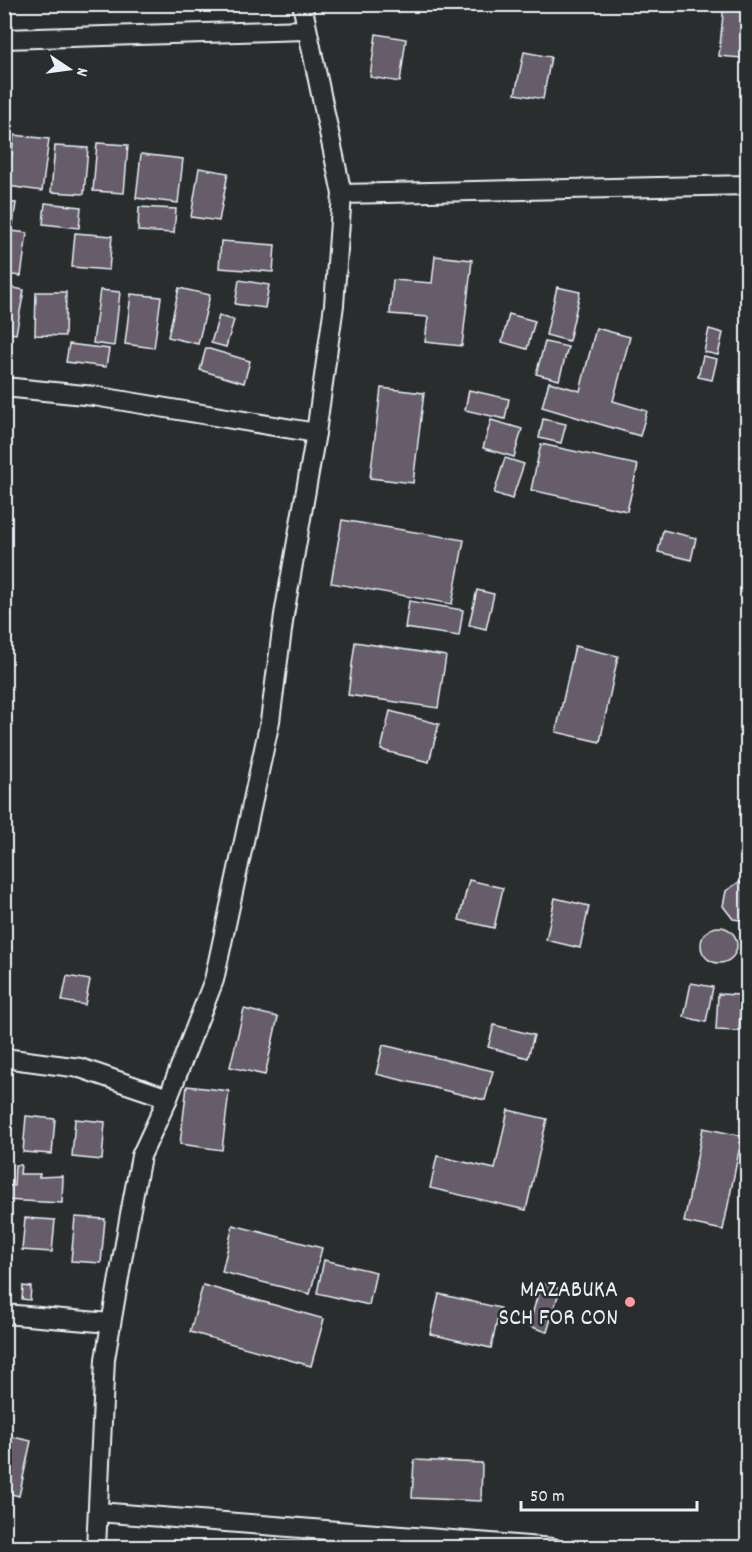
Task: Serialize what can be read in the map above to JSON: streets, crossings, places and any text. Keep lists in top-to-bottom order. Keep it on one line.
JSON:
{"places":["MAZABUKA SCH FOR CON"],"scale_bar":"50 m","north":"right"}
